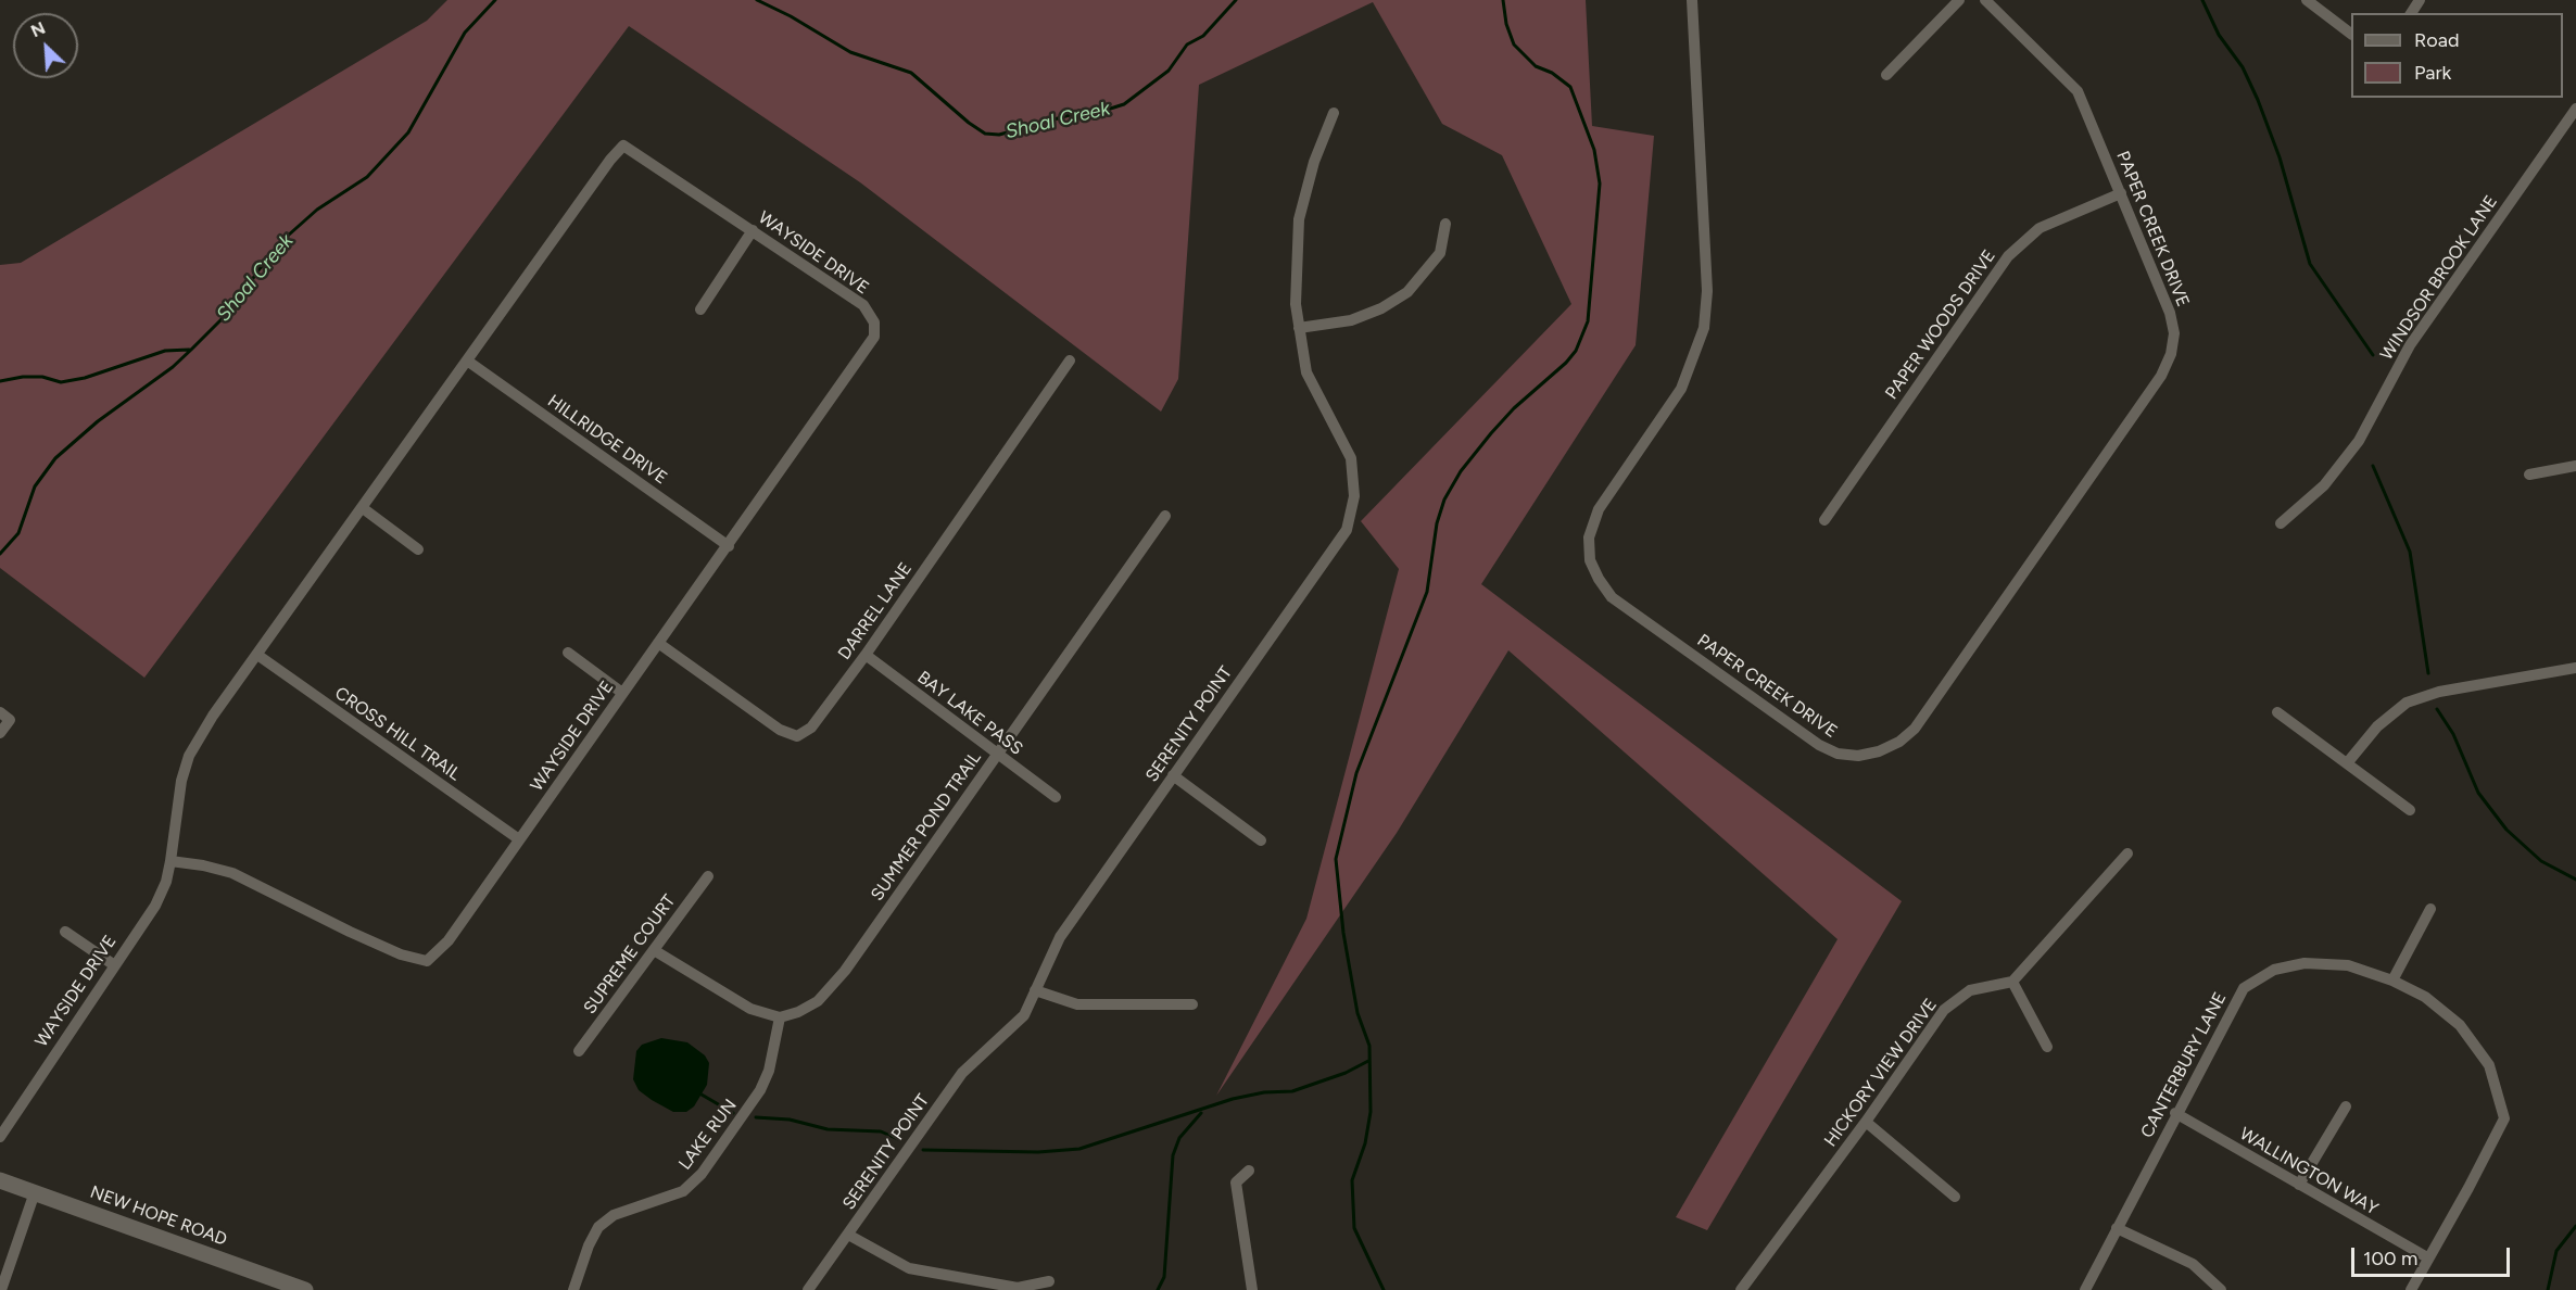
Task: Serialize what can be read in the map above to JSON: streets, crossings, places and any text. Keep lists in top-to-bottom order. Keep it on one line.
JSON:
{"streets":{"street":["PAPER CREEK DRIVE","WAYSIDE DRIVE","WINDSOR BROOK LANE","PAPER WOODS DRIVE","HILLRIDGE DRIVE","DARREL LANE","BAY LAKE PASS","SERENITY POINT","CROSS HILL TRAIL","SUMMER POND TRAIL","SUPREME COURT","CANTERBURY LANE","HICKORY VIEW DRIVE","LAKE RUN","WALLINGTON WAY","NEW HOPE ROAD"]},"crossings":[["PAPER CREEK DRIVE","PAPER WOODS DRIVE"],["WAYSIDE DRIVE","HILLRIDGE DRIVE"],["WAYSIDE DRIVE","DARREL LANE"],["WAYSIDE DRIVE","CROSS HILL TRAIL"],["DARREL LANE","BAY LAKE PASS"],["BAY LAKE PASS","SUMMER POND TRAIL"],["SUMMER POND TRAIL","LAKE RUN"],["CANTERBURY LANE","WALLINGTON WAY"]],"water":["Shoal Creek"],"legend":["Road","Park"],"scale_bar":"100 m","north":"top left"}
